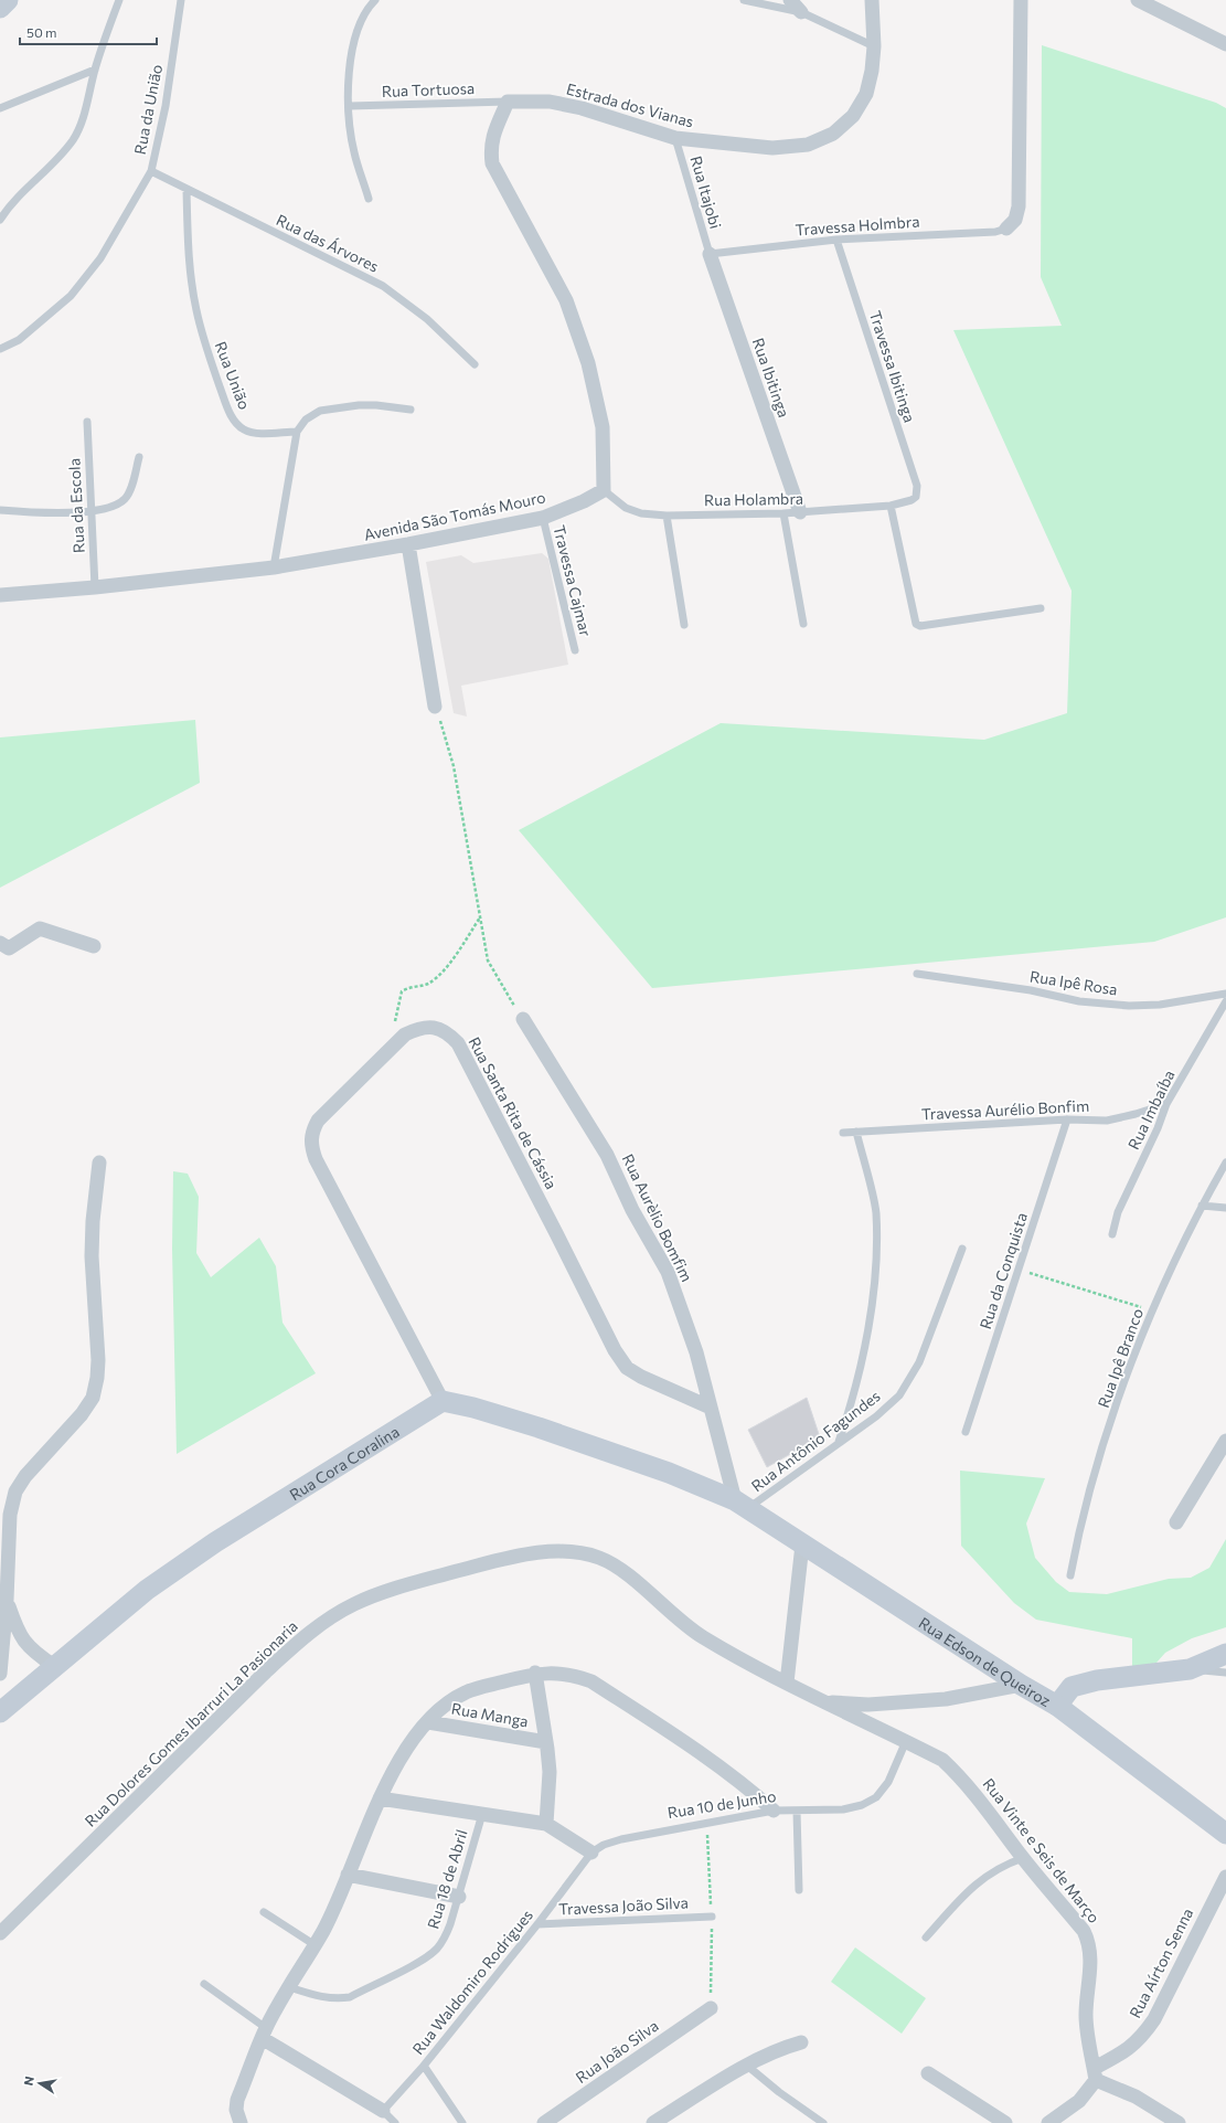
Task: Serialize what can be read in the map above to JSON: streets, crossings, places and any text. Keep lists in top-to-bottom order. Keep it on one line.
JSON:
{"streets":{"street":["Estrada dos Vianas","Rua Ibitinga","Avenida São Tomás Mouro","Rua Santa Rita de Cássia","Rua Aurèlio Bomfim","Rua Cora Coralina","Rua Edson de Queiroz","Rua Manga","Rua Dolores Gomes Ibarruri La Pasionaria","Rua Vinte e Seis de Março","Rua Aírton Senna","Rua João Silva"],"lane":["Rua Tortuosa","Rua da União","Rua Itajobi","Travessa Holmbra","Rua das Árvores","Travessa Ibitinga","Rua União","Rua Holambra","Rua da Escola","Travessa Cajmar","Rua Ipê Rosa","Travessa Aurélio Bonfim","Rua Imbaíba","Rua da Conquista","Rua Ipê Branco","Rua Antônio Fagundes","Rua 10 de Junho","Rua 18 de Abril","Travessa João Silva","Rua Waldomiro Rodrigues"]},"crossings":[["Rua Tortuosa","Estrada dos Vianas"],["Estrada dos Vianas","Rua Itajobi"],["Rua da União","Rua das Árvores"],["Rua Itajobi","Travessa Holmbra"],["Rua Itajobi","Rua Ibitinga"],["Travessa Holmbra","Travessa Ibitinga"],["Travessa Holmbra","Rua Ibitinga"],["Rua das Árvores","Rua União"],["Travessa Ibitinga","Rua Holambra"],["Rua Ibitinga","Rua Holambra"],["Rua Holambra","Avenida São Tomás Mouro"],["Rua da Escola","Avenida São Tomás Mouro"],["Avenida São Tomás Mouro","Travessa Cajmar"],["Travessa Aurélio Bonfim","Rua Imbaíba"],["Travessa Aurélio Bonfim","Rua da Conquista"],["Rua Santa Rita de Cássia","Rua Aurèlio Bomfim"],["Rua Santa Rita de Cássia","Rua Cora Coralina"],["Rua Aurèlio Bomfim","Rua Antônio Fagundes"],["Rua Aurèlio Bomfim","Rua Edson de Queiroz"],["Rua Antônio Fagundes","Rua Edson de Queiroz"],["Rua Dolores Gomes Ibarruri La Pasionaria","Rua Vinte e Seis de Março"],["Rua 10 de Junho","Rua Vinte e Seis de Março"],["Rua 10 de Junho","Rua Waldomiro Rodrigues"],["Rua Vinte e Seis de Março","Rua Aírton Senna"],["Travessa João Silva","Rua Waldomiro Rodrigues"]],"scale_bar":"50 m","north":"left"}
